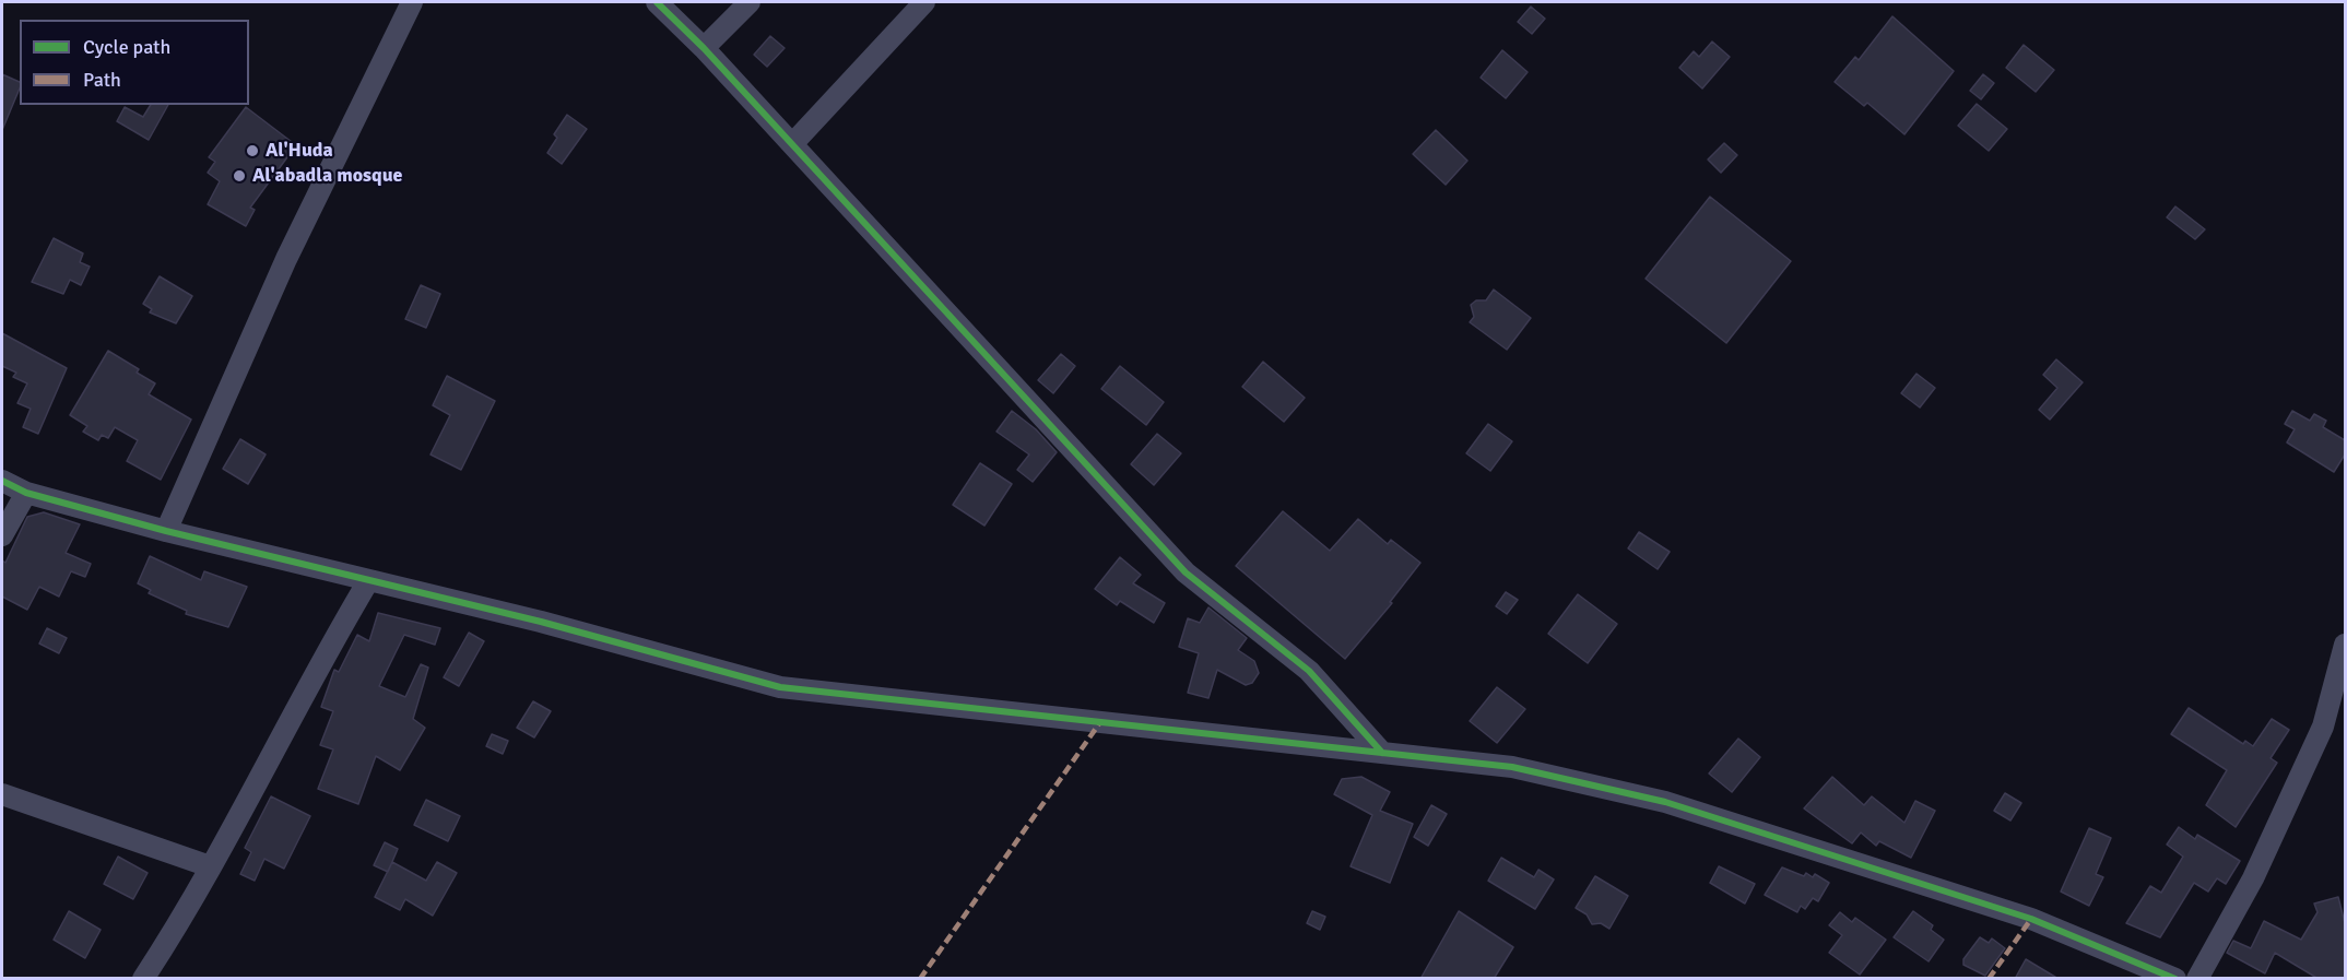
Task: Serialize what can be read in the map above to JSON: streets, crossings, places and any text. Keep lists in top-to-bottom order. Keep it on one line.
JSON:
{"places":["Al'Huda","Al'abadla mosque"],"legend":["Cycle path","Path"]}
